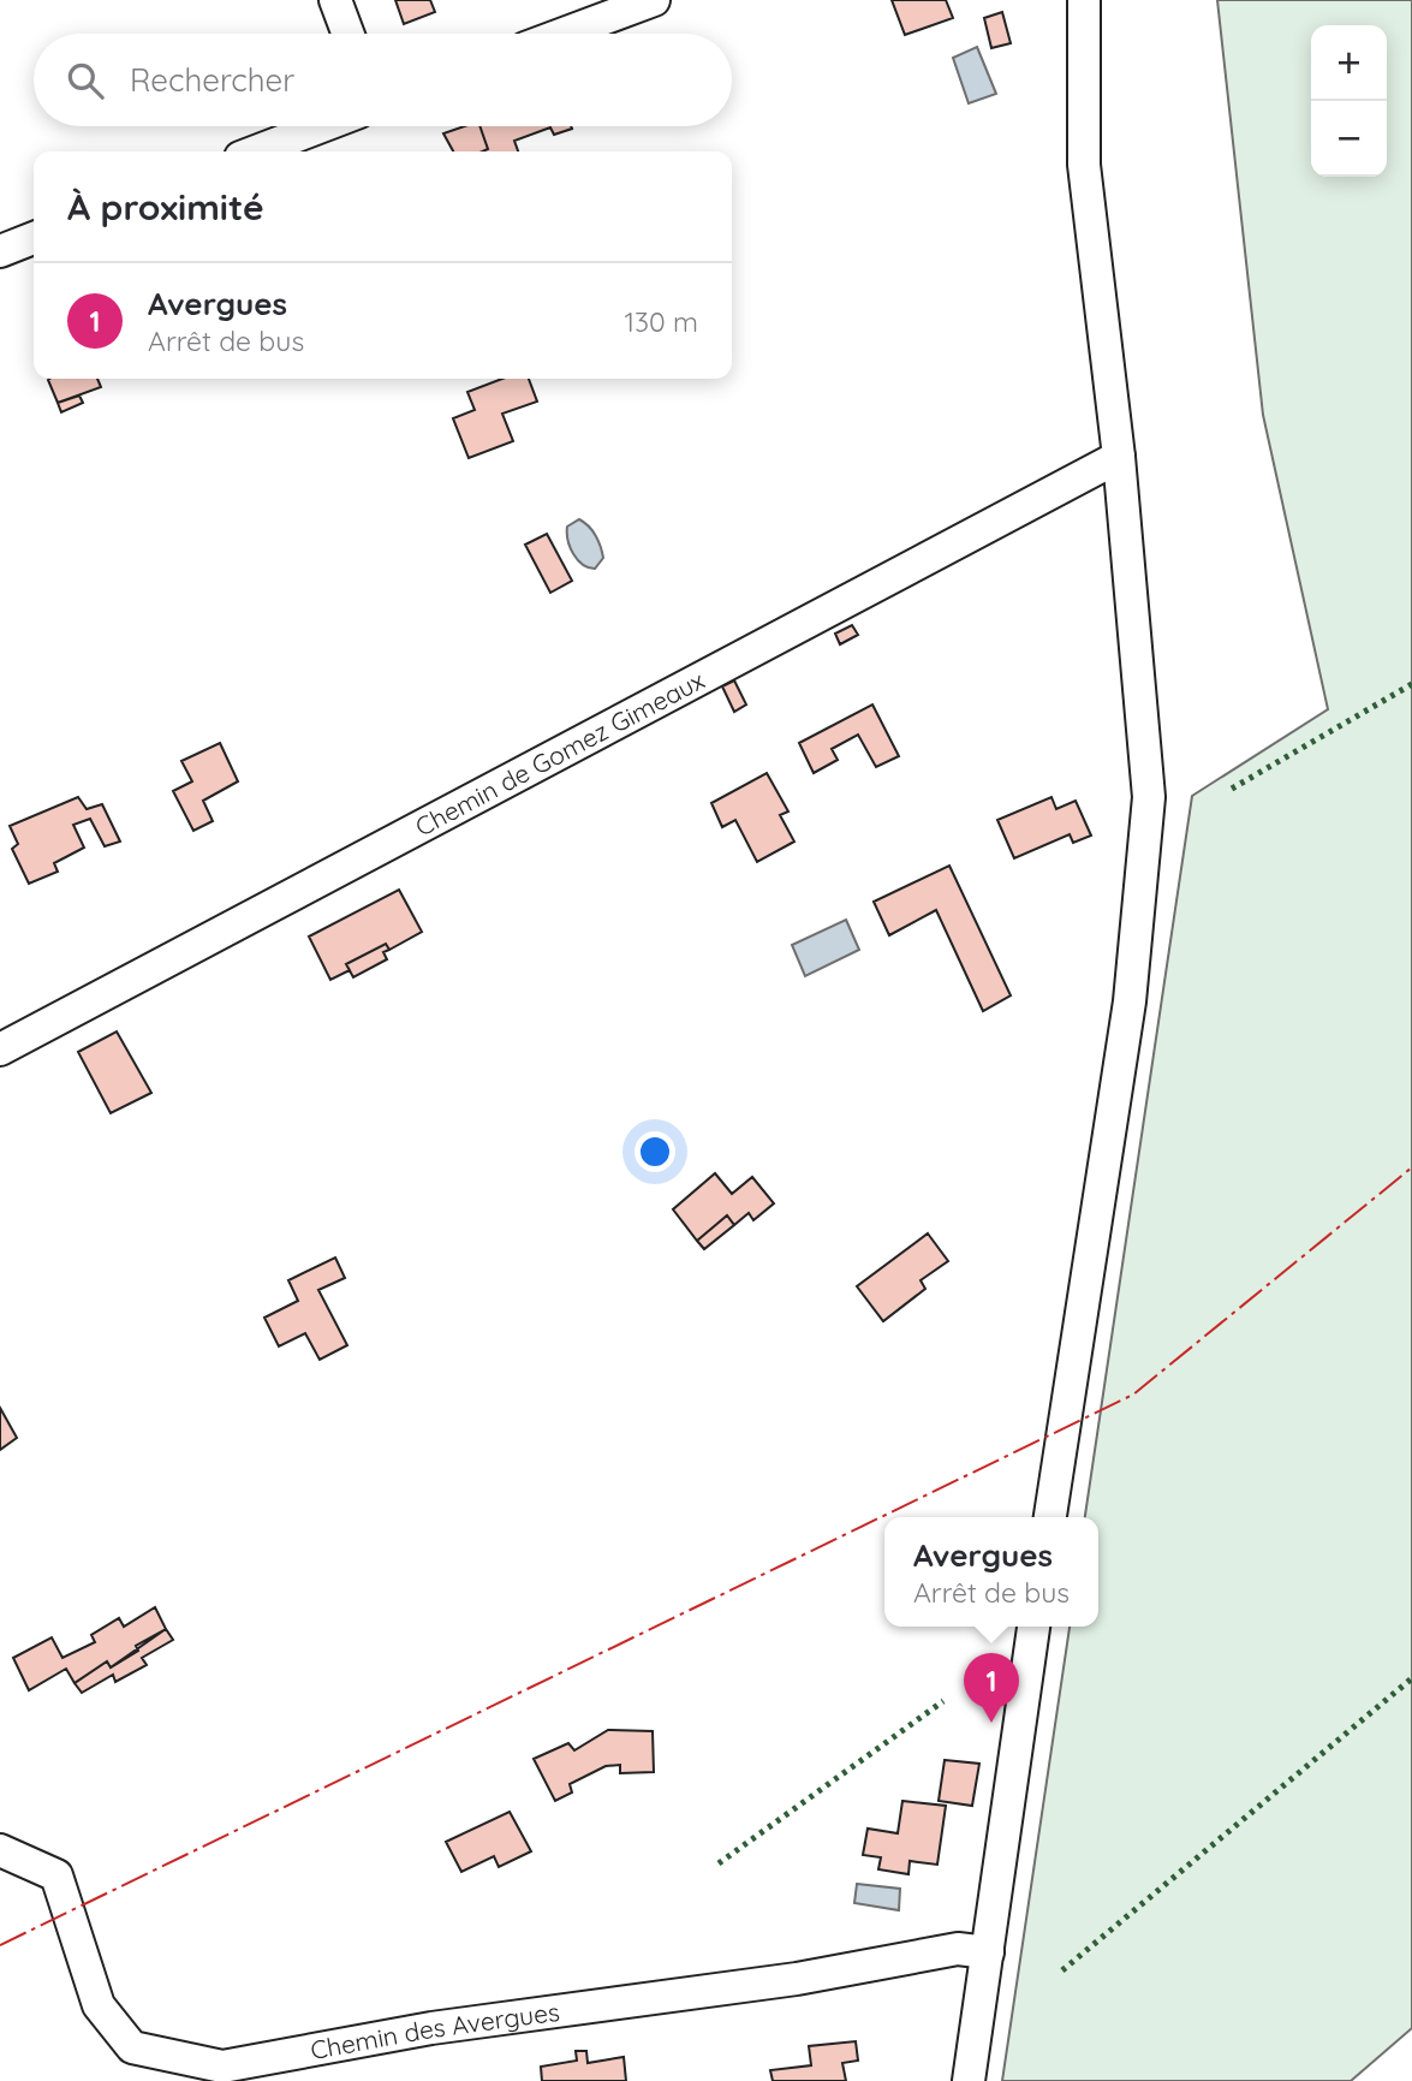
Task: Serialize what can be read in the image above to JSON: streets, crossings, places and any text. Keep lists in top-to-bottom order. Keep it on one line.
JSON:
{"streets":{"street":["Chemin de Gomez Gimeaux","Chemin des Avergues"]},"page":{"map_buttons":["+","−"],"search":"Rechercher","heading":"À proximité","list":[{"mark":"1","name":"Avergues","note":"Arrêt de bus","value":"130 m"}],"popup":["Avergues","Arrêt de bus"],"pins":"1"}}
